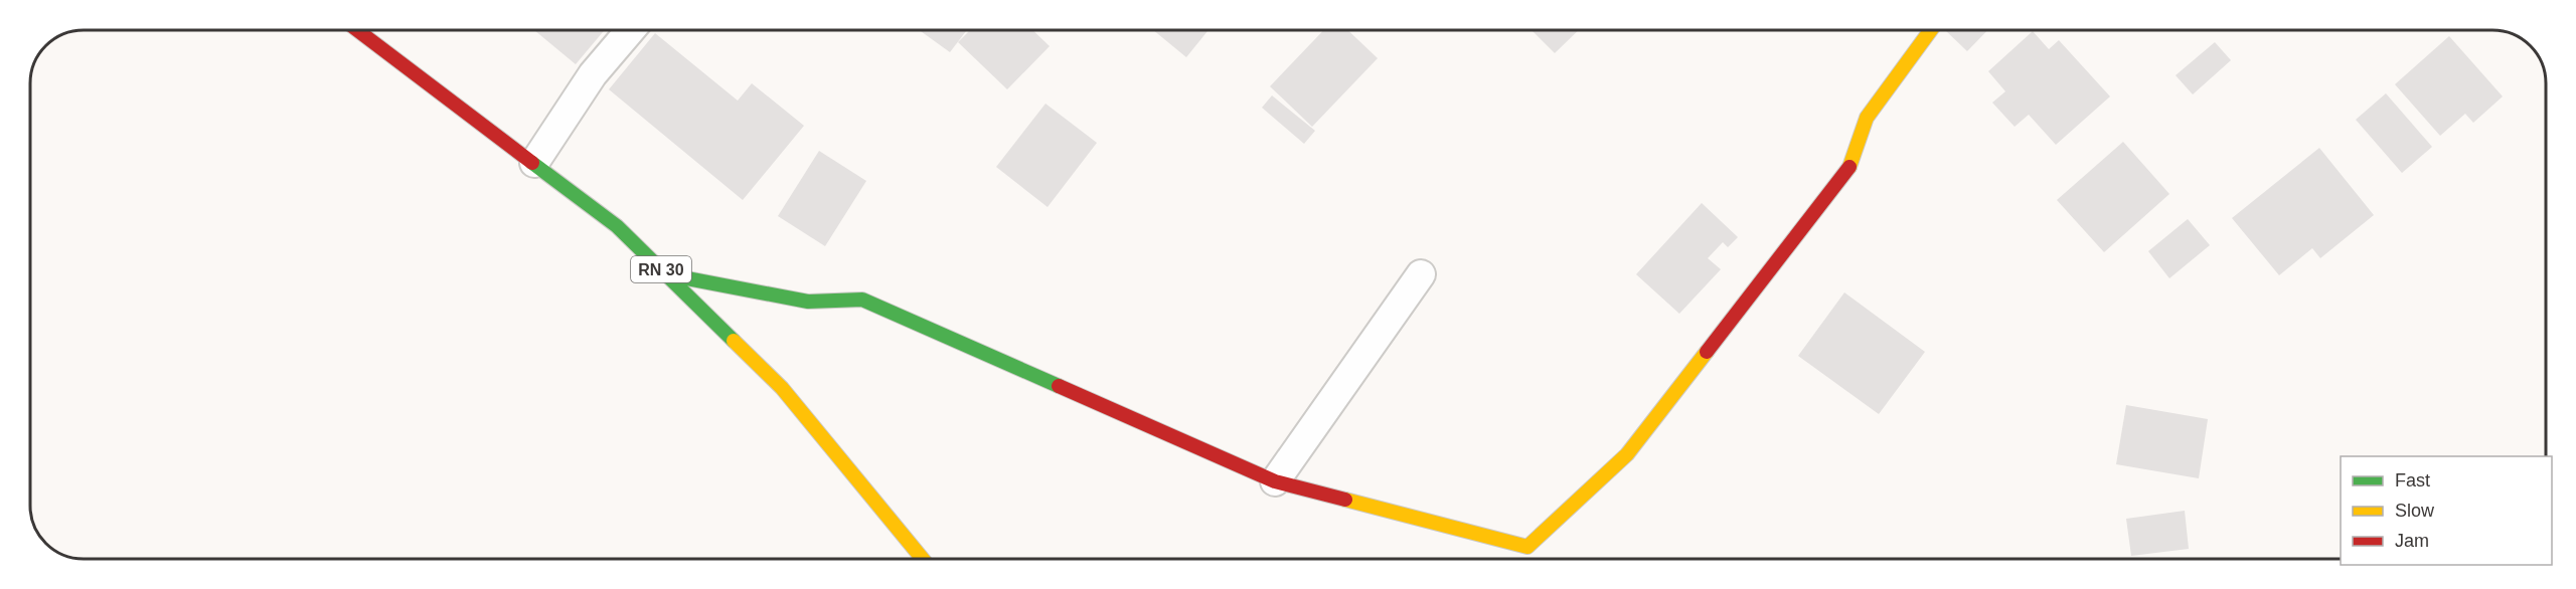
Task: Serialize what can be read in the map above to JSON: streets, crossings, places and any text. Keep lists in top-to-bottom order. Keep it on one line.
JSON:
{"streets":{"street":["RN 30"]},"legend":["Fast","Slow","Jam"]}
